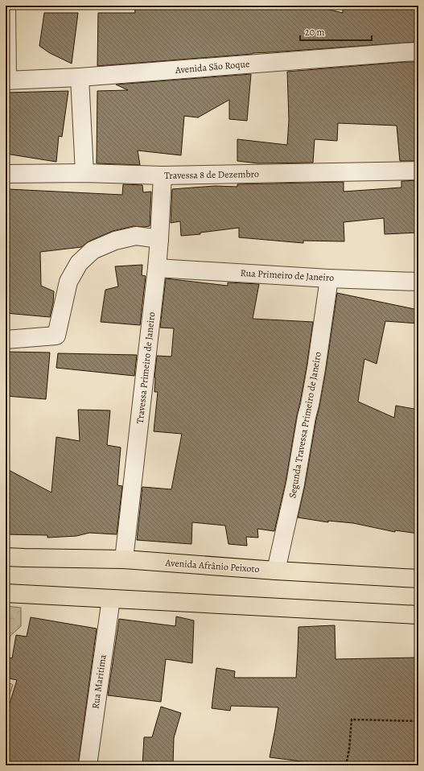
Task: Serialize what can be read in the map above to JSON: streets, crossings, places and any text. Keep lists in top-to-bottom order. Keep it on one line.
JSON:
{"streets":{"main road":["Avenida Afrânio Peixoto"],"street":["Avenida São Roque","Travessa 8 de Dezembro","Rua Primeiro de Janeiro","Travessa Primeiro de Janeiro","Segunda Travessa Primeiro de Janeiro","Rua Maritima"]},"crossings":[["Travessa 8 de Dezembro","Travessa Primeiro de Janeiro"],["Rua Primeiro de Janeiro","Travessa Primeiro de Janeiro"],["Rua Primeiro de Janeiro","Segunda Travessa Primeiro de Janeiro"],["Travessa Primeiro de Janeiro","Avenida Afrânio Peixoto"],["Segunda Travessa Primeiro de Janeiro","Avenida Afrânio Peixoto"]],"scale_bar":"20 m"}
